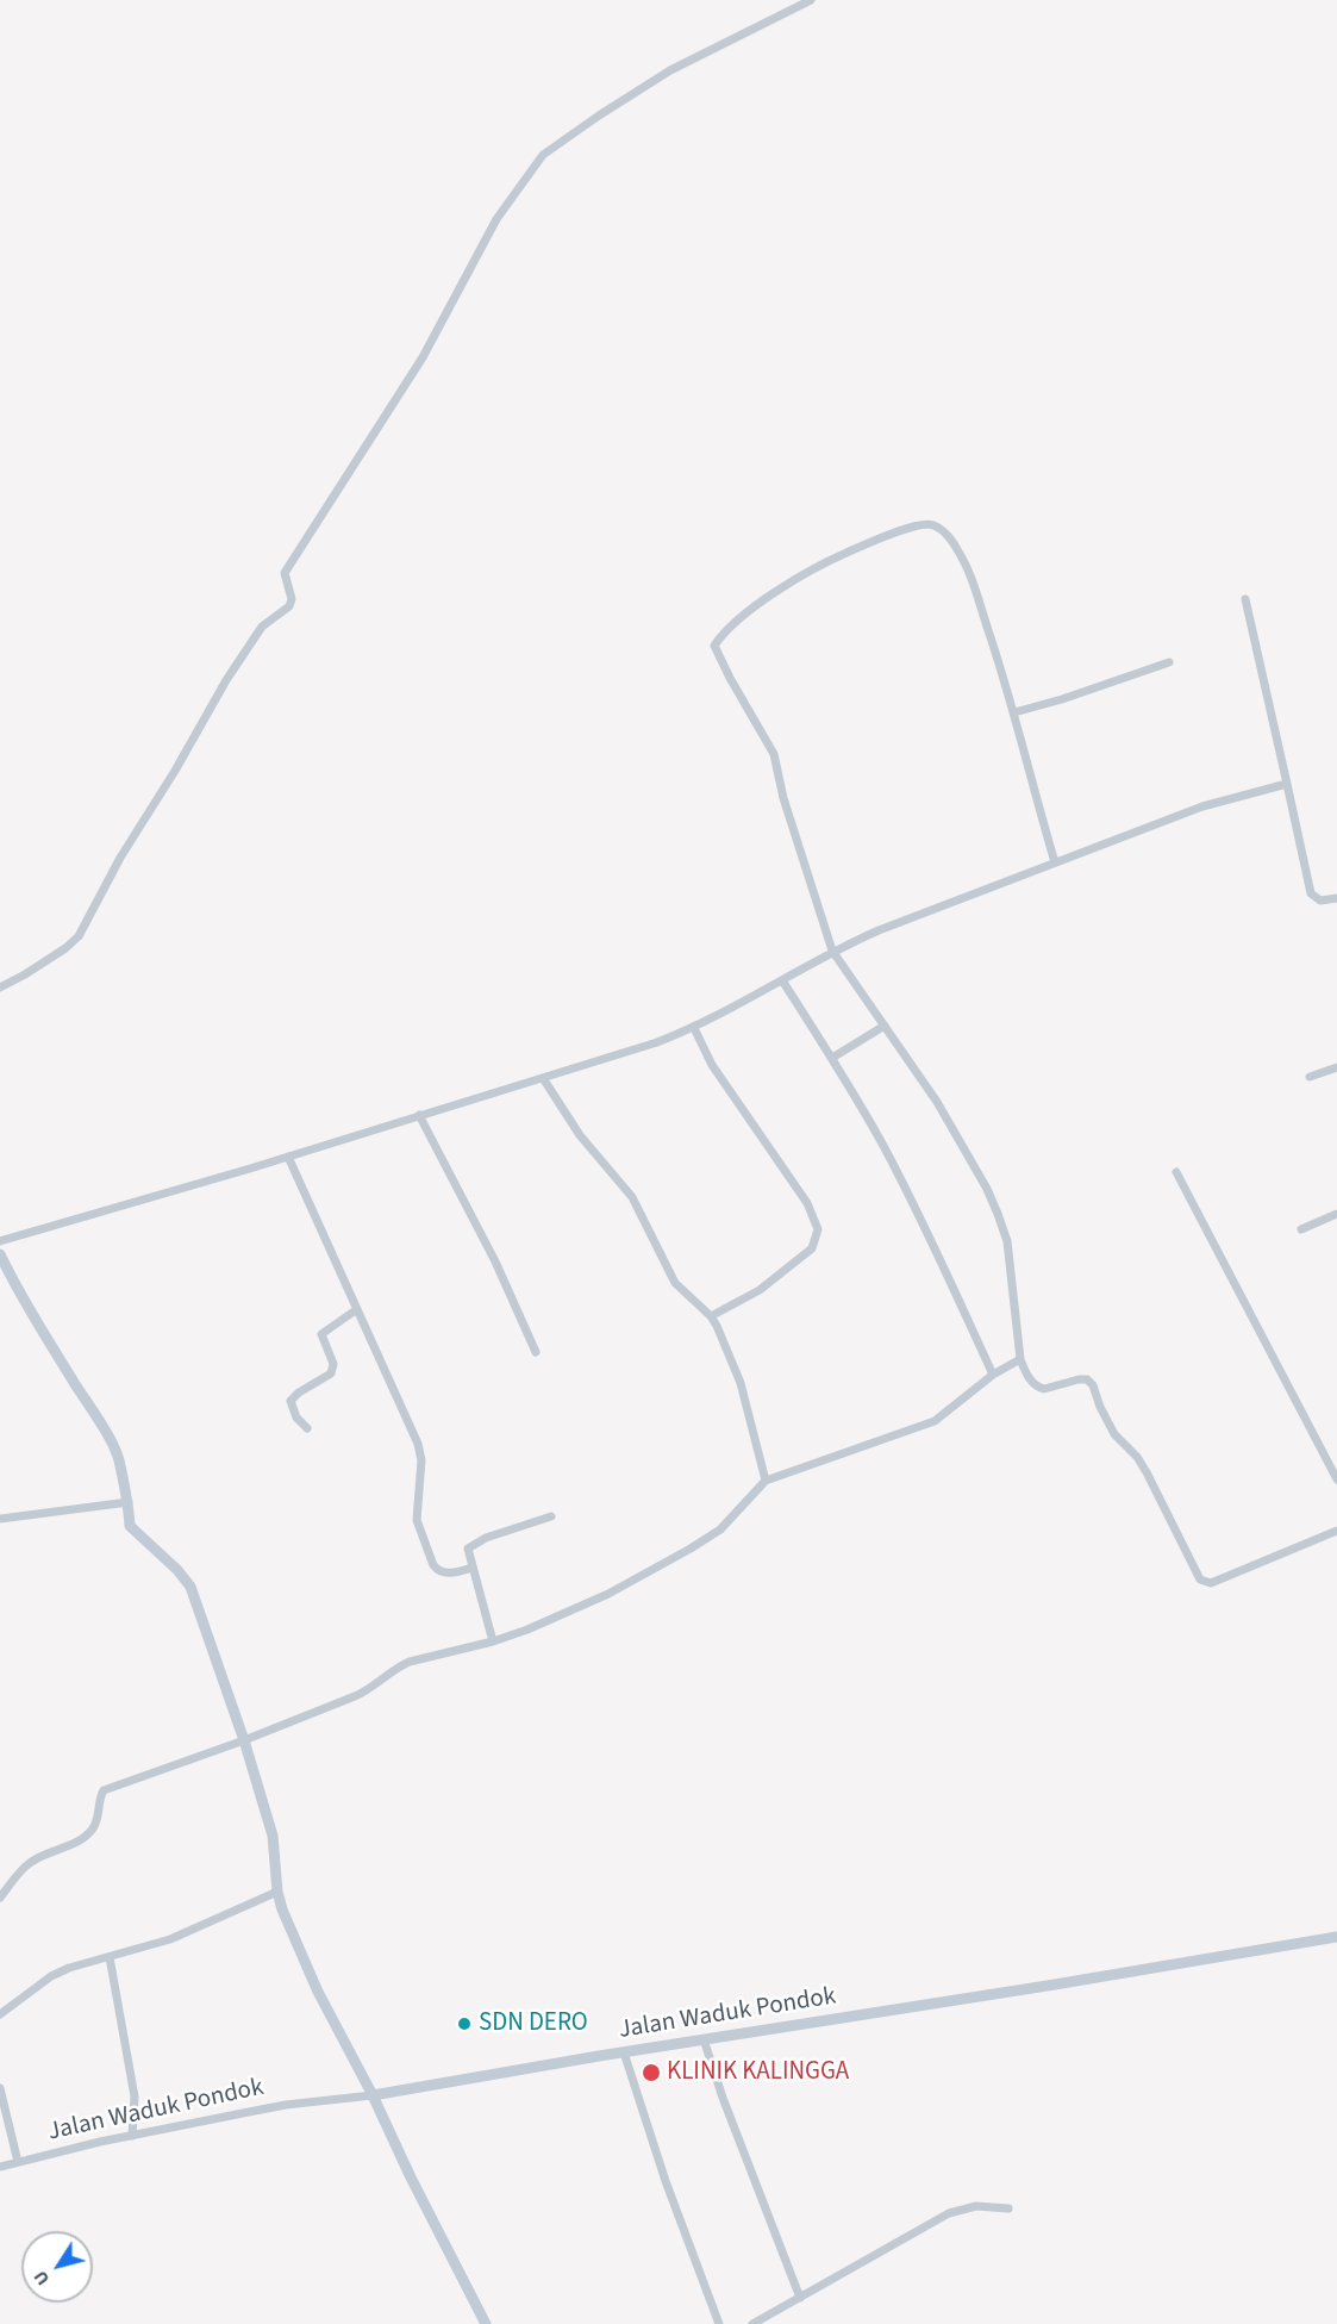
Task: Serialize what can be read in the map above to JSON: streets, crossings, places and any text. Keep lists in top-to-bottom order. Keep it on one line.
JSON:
{"streets":{"street":["Jalan Waduk Pondok"]},"places":["SDN DERO","KLINIK KALINGGA"],"north":"bottom left"}
